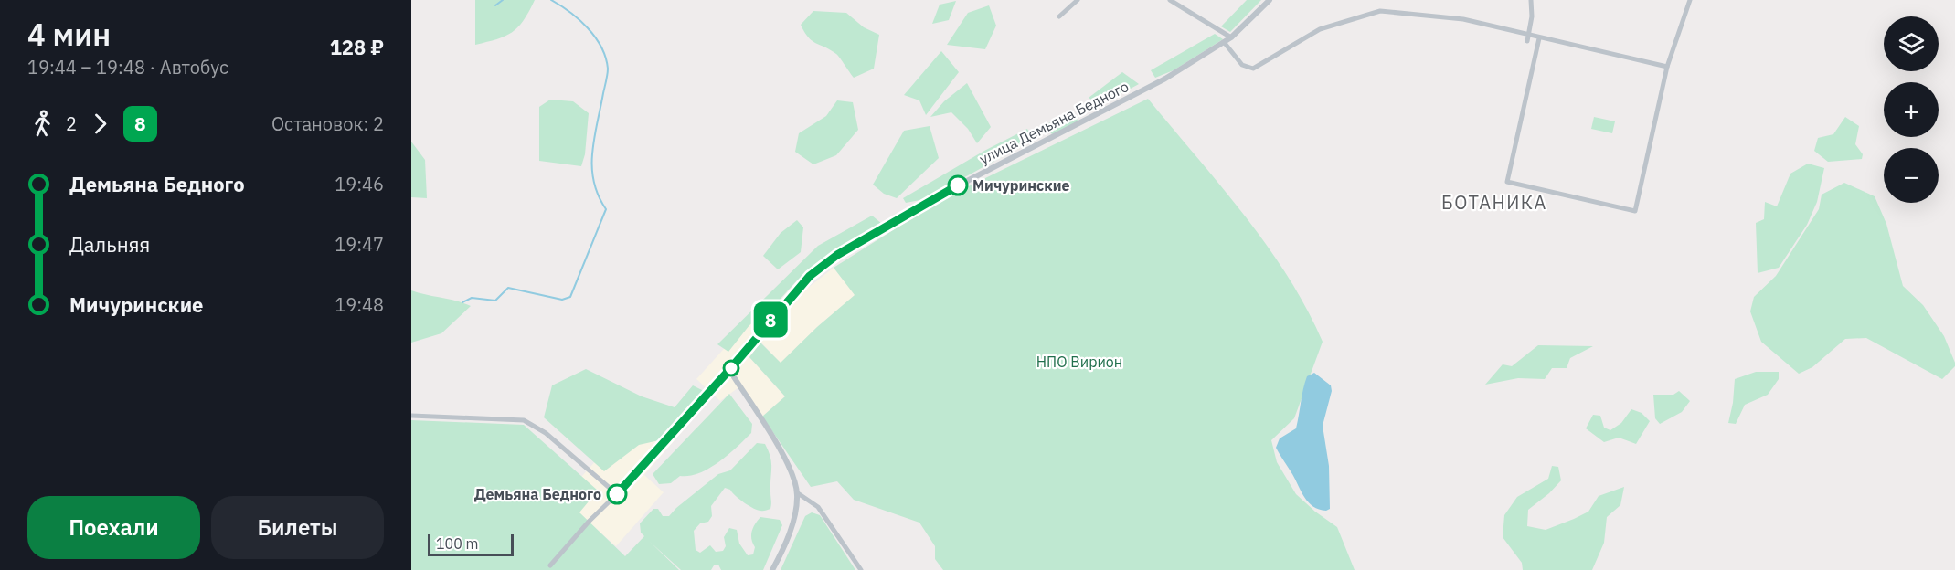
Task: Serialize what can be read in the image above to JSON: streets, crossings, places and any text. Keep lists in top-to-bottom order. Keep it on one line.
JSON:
{"streets":{"street":["улица Демьяна Бедного"]},"districts":["БОТАНИКА"],"parks":["НПО Вирион"],"places":["Мичуринские","Демьяна Бедного"],"lines":["bus line 8"],"scale_bar":"100 m","page":{"heading":["4 мин","19:44 – 19:48 · Автобус","128 ₽"],"on_map":"8","map_buttons":["+","−"],"legs":["2","8","Остановок: 2"],"list":[{"name":"Демьяна Бедного","value":"19:46"},{"name":"Дальняя","value":"19:47"},{"name":"Мичуринские","value":"19:48"}],"buttons":["Поехали","Билеты"],"scale":"100 m"}}
